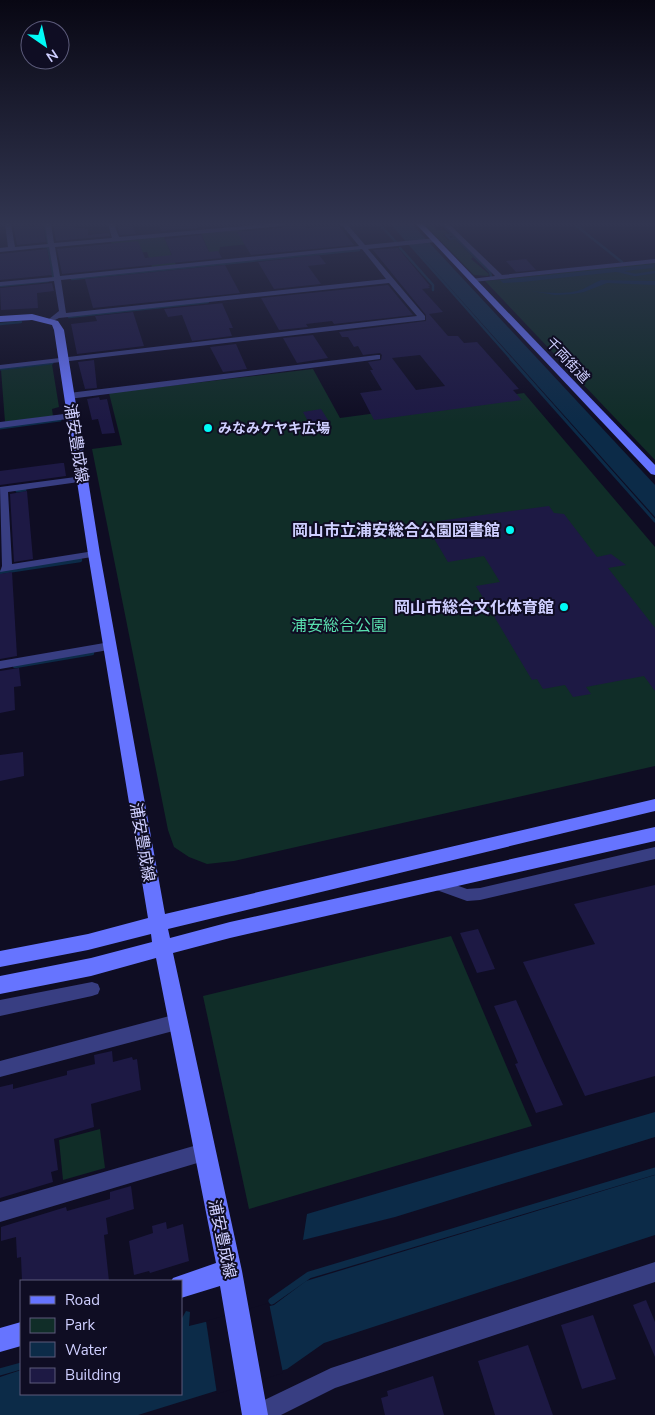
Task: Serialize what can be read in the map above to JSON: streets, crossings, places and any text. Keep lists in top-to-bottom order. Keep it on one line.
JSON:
{"streets":{"street":["千両街道","浦安豊成線"]},"parks":["浦安総合公園"],"places":["みなみケヤキ広場","岡山市立浦安総合公園図書館","岡山市総合文化体育館"],"legend":["Road","Park","Water","Building"],"north":"bottom right"}
